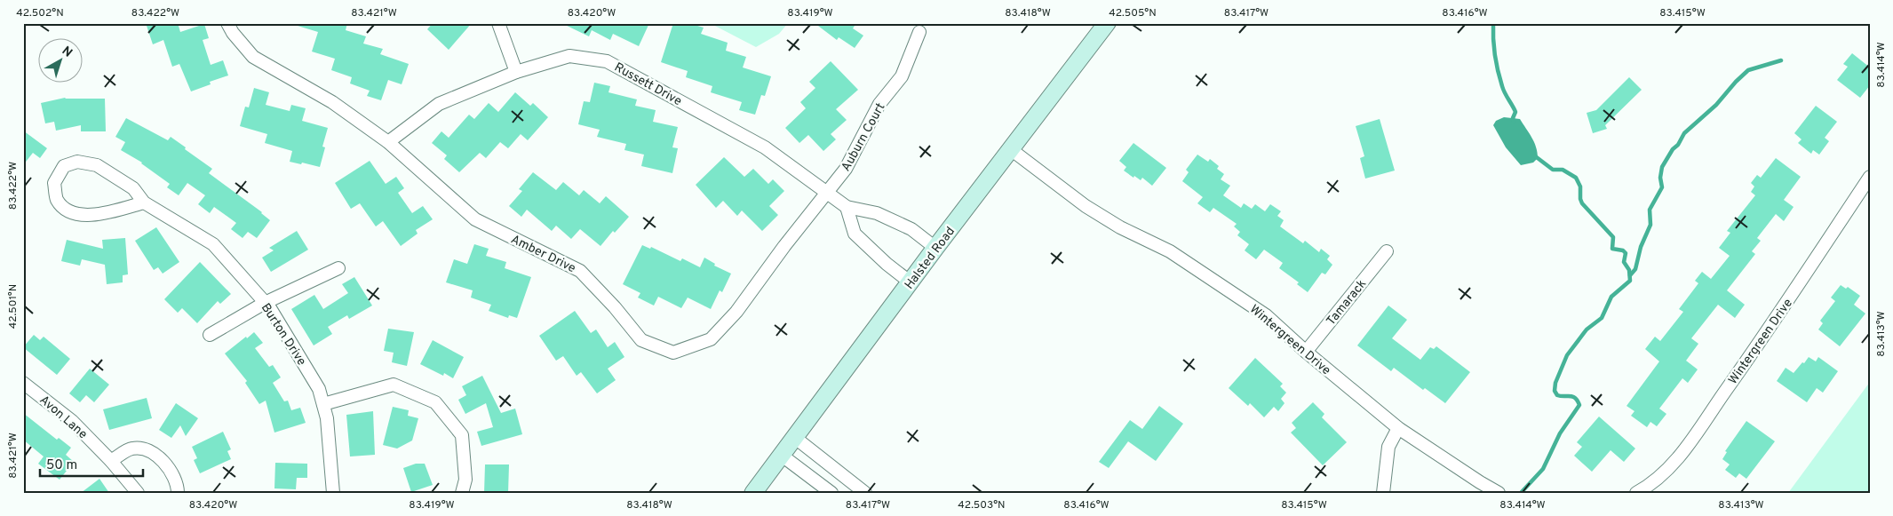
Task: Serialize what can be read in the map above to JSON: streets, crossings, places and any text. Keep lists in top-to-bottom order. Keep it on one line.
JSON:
{"streets":{"street":["Russett Drive","Auburn Court","Amber Drive","Halsted Road","Tamarack","Burton Drive","Wintergreen Drive","Avon Lane"]},"crossings":[["Russett Drive","Auburn Court"],["Russett Drive","Amber Drive"],["Russett Drive","Halsted Road"],["Auburn Court","Amber Drive"],["Halsted Road","Wintergreen Drive"],["Tamarack","Wintergreen Drive"]],"scale_bar":"50 m","north":"top right","coordinates":["42.502°N","83.422°W","83.421°W","83.420°W","83.419°W","83.418°W","42.505°N","83.417°W","83.416°W","83.415°W","83.414°W","42.501°N","83.413°W","42.503°N"]}
